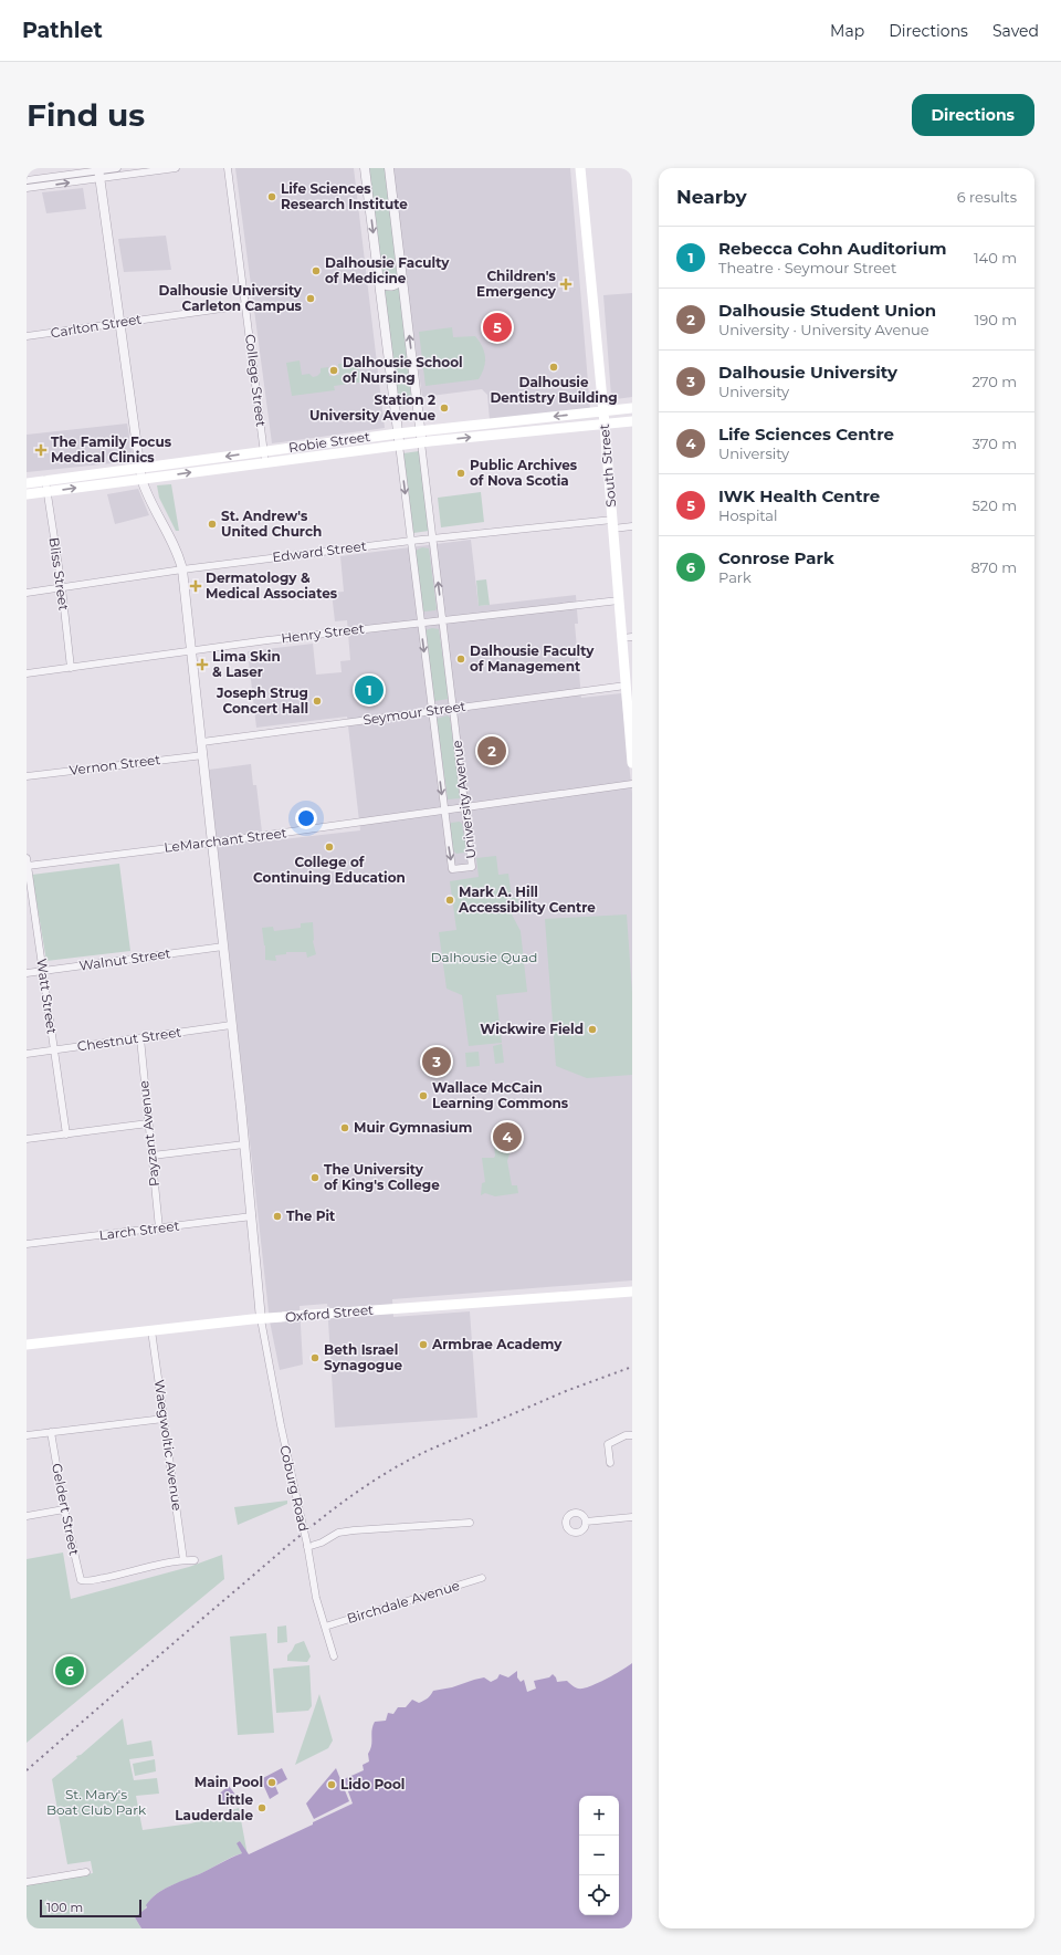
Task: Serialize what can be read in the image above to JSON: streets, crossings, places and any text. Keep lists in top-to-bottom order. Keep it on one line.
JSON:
{"streets":{"main road":["Robie Street","South Street","Oxford Street"],"street":["Carlton Street","College Street","Edward Street","Bliss Street","Henry Street","Seymour Street","Vernon Street","University Avenue","LeMarchant Street","Walnut Street","Watt Street","Chestnut Street","Payzant Avenue","Larch Street","Waegwoltic Avenue","Coburg Road","Geldert Street","Birchdale Avenue"]},"crossings":[["Carlton Street","College Street"],["College Street","Robie Street"],["Robie Street","South Street"],["Robie Street","Bliss Street"],["Robie Street","University Avenue"],["South Street","Edward Street"],["South Street","Henry Street"],["South Street","Seymour Street"],["Edward Street","Bliss Street"],["Edward Street","University Avenue"],["Bliss Street","Henry Street"],["Henry Street","University Avenue"],["Seymour Street","University Avenue"],["University Avenue","LeMarchant Street"],["LeMarchant Street","Watt Street"],["Walnut Street","Watt Street"],["Watt Street","Chestnut Street"],["Chestnut Street","Payzant Avenue"],["Payzant Avenue","Larch Street"],["Oxford Street","Waegwoltic Avenue"],["Oxford Street","Coburg Road"],["Waegwoltic Avenue","Geldert Street"],["Coburg Road","Birchdale Avenue"]],"parks":["Dalhousie Quad","St. Mary's Boat Club Park"],"places":{"other":["Life Sciences Research Institute","Dalhousie Faculty of Medicine","Dalhousie University Carleton Campus","Dalhousie Dentistry Building","Dalhousie School of Nursing","Station 2 University Avenue","Public Archives of Nova Scotia","St. Andrew's United Church","Dalhousie Faculty of Management","Joseph Strug Concert Hall","College of Continuing Education","Mark A. Hill Accessibility Centre","Wickwire Field","Wallace McCain Learning Commons","Muir Gymnasium","The University of King's College","The Pit","Armbrae Academy","Beth Israel Synagogue","Main Pool","Lido Pool","Little Lauderdale"],"health":["Children's Emergency","The Family Focus Medical Clinics","Dermatology & Medical Associates","Lima Skin & Laser"]},"scale_bar":"100 m","page":{"header":"Pathlet","nav":["Map","Directions","Saved"],"buttons":"Directions","title":"Find us","heading":["Nearby","6 results"],"list":[{"mark":"1","name":"Rebecca Cohn Auditorium","note":"Theatre · Seymour Street","value":"140 m"},{"mark":"2","name":"Dalhousie Student Union","note":"University · University Avenue","value":"190 m"},{"mark":"3","name":"Dalhousie University","note":"University","value":"270 m"},{"mark":"4","name":"Life Sciences Centre","note":"University","value":"370 m"},{"mark":"5","name":"IWK Health Centre","note":"Hospital","value":"520 m"},{"mark":"6","name":"Conrose Park","note":"Park","value":"870 m"}],"pins":["5","1","2","3","4","6"],"map_buttons":["+","−"],"scale":"100 m"}}
